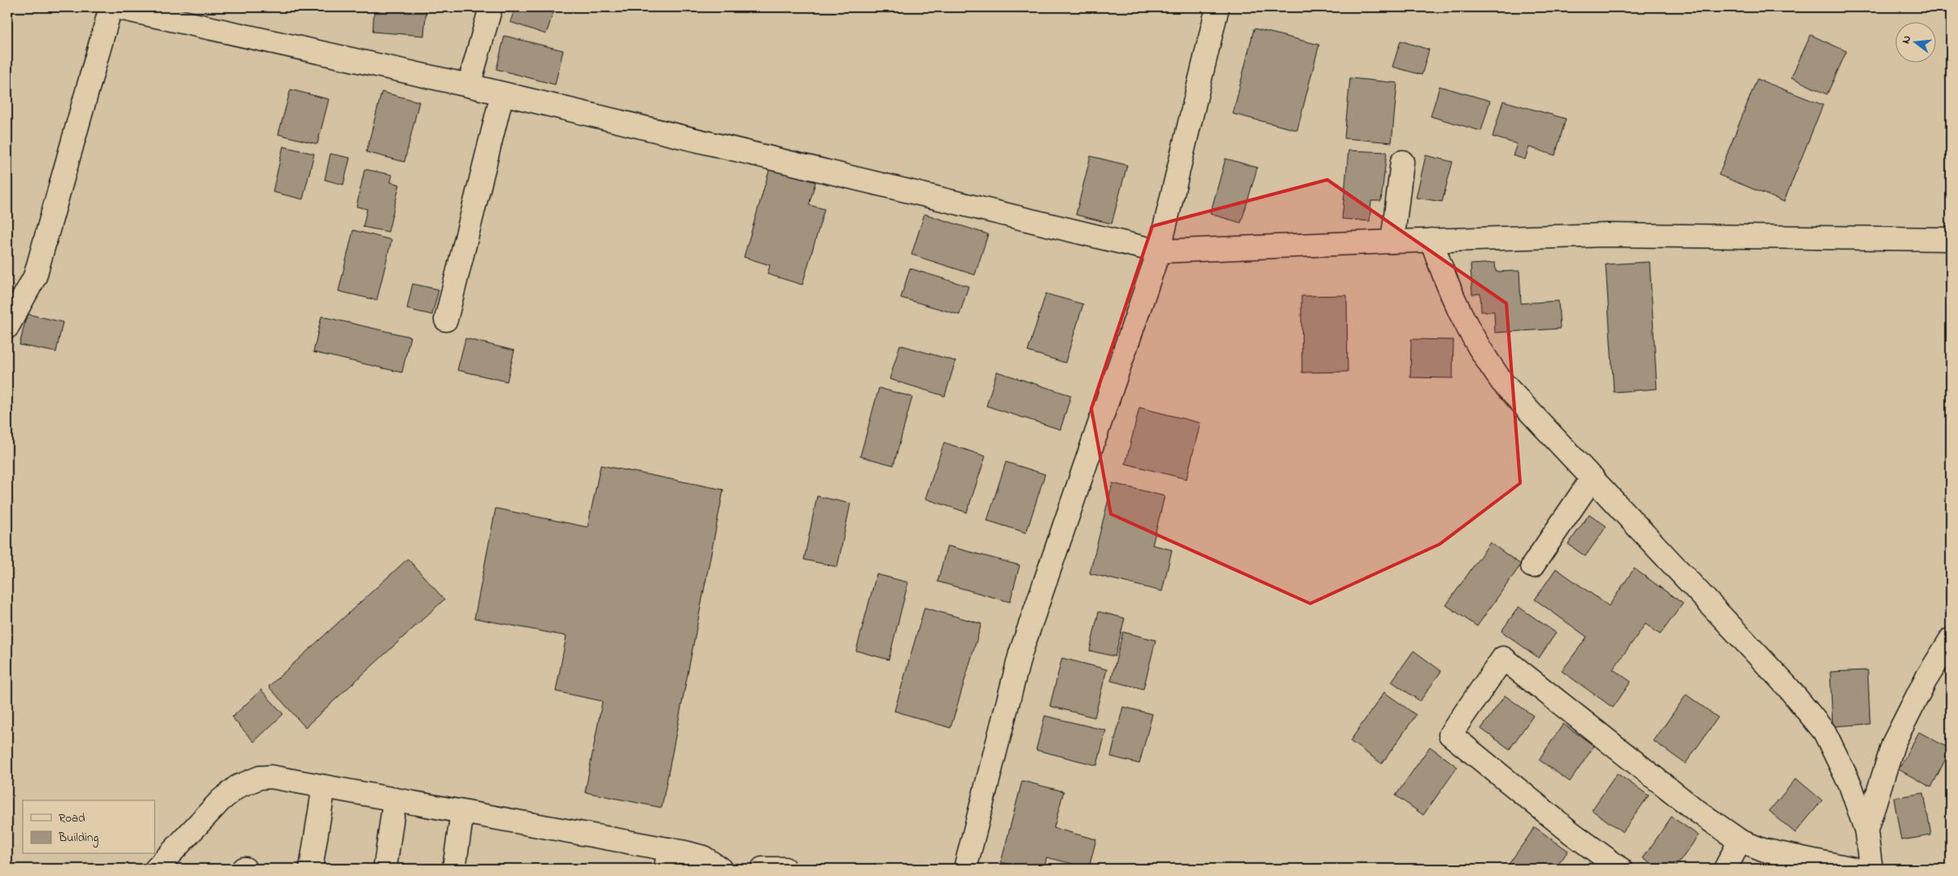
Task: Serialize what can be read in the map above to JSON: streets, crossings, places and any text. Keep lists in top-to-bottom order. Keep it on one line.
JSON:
{"legend":["Road","Building"],"north":"left"}
